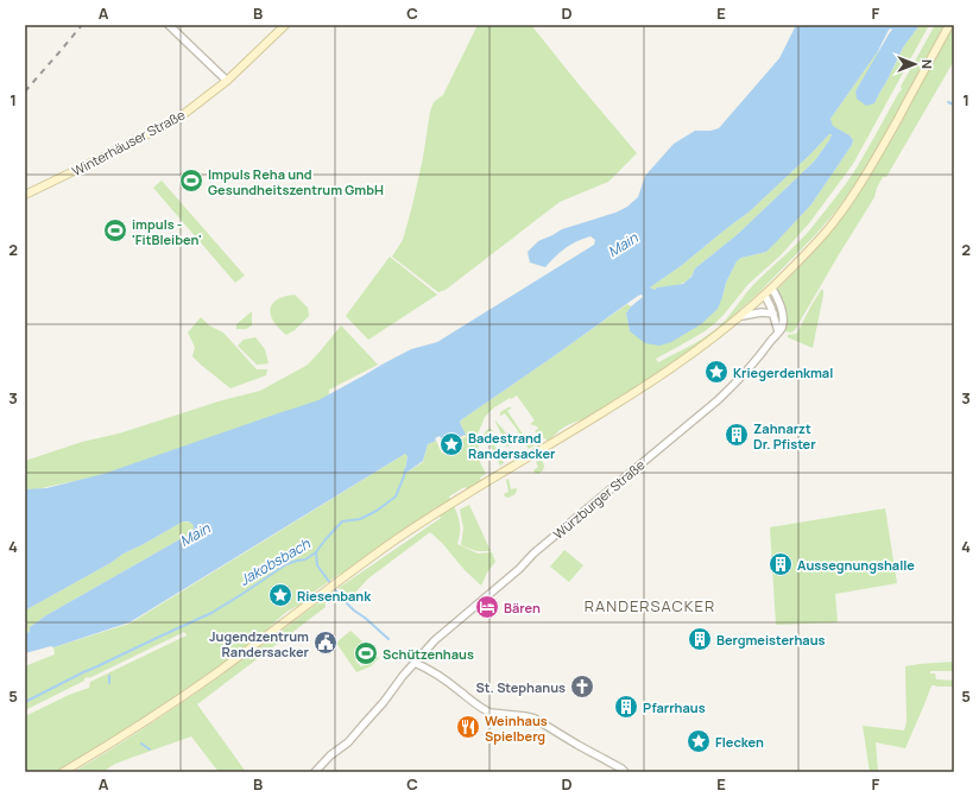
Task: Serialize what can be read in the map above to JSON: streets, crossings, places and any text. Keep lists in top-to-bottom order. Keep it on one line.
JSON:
{"streets":{"main road":["Winterhäuser Straße"],"street":["Würzburger Straße"]},"districts":["RANDERSACKER"],"water":["Main","Jakobsbach"],"places":{"sports":["Impuls Reha und Gesundheitszentrum GmbH","impuls - 'FitBleiben'","Schützenhaus"],"place":["Kriegerdenkmal","Badestrand Randersacker","Riesenbank","Flecken"],"building":["Zahnarzt Dr. Pfister","Aussegnungshalle","Bergmeisterhaus","Pfarrhaus"],"hotel":["Bären"],"public building":["Jugendzentrum Randersacker"],"church":["St. Stephanus"],"restaurant":["Weinhaus Spielberg"]},"north":"right","grid":{"columns":["A","B","C","D","E","F"],"rows":["1","2","3","4","5"]}}
